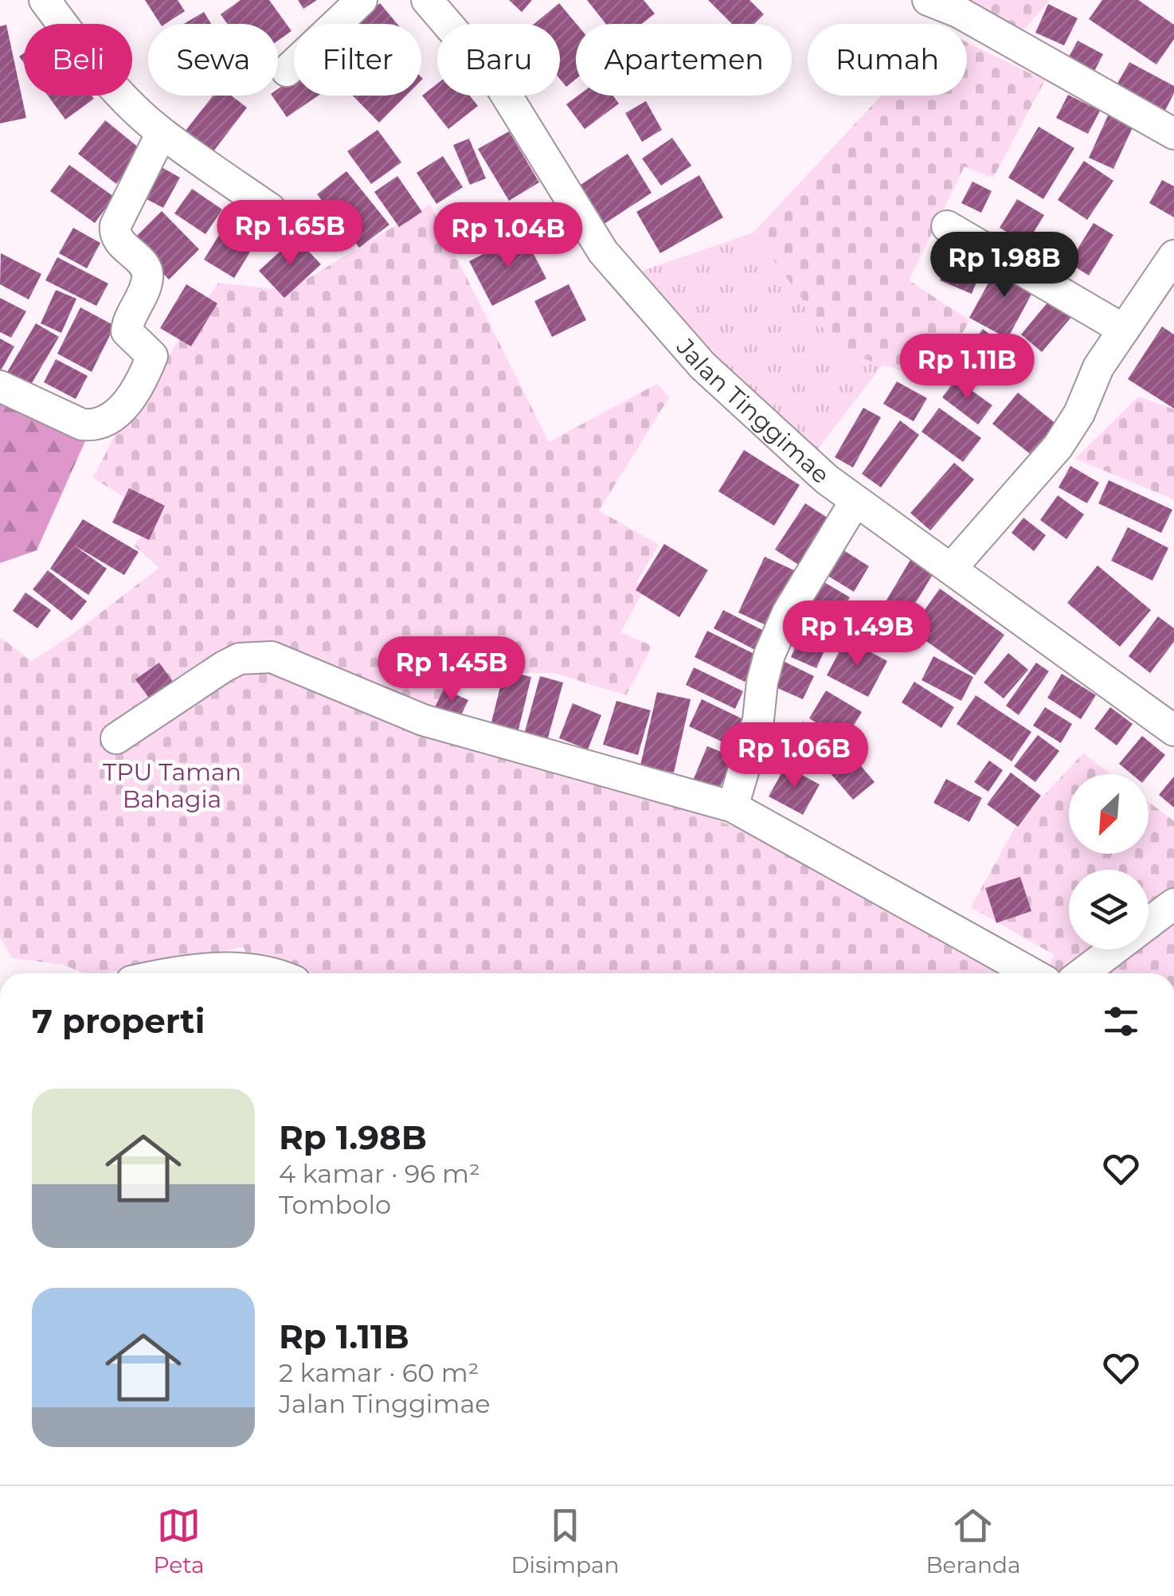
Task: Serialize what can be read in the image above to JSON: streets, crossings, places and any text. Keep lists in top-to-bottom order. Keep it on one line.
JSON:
{"streets":{"street":["Jalan Tinggimae"]},"parks":["TPU Taman Bahagia"],"north":"bottom left","page":{"chip":["Beli","Sewa","Filter","Baru","Apartemen","Rumah"],"price":["Rp 1.65B","Rp 1.04B","Rp 1.98B","Rp 1.11B","Rp 1.49B","Rp 1.45B","Rp 1.06B"],"heading":"7 properti","list":[{"name":"Rp 1.98B","note":"4 kamar · 96 m² · Tombolo"},{"name":"Rp 1.11B","note":"2 kamar · 60 m² · Jalan Tinggimae"}],"tabs":["Peta","Disimpan","Beranda"]}}
